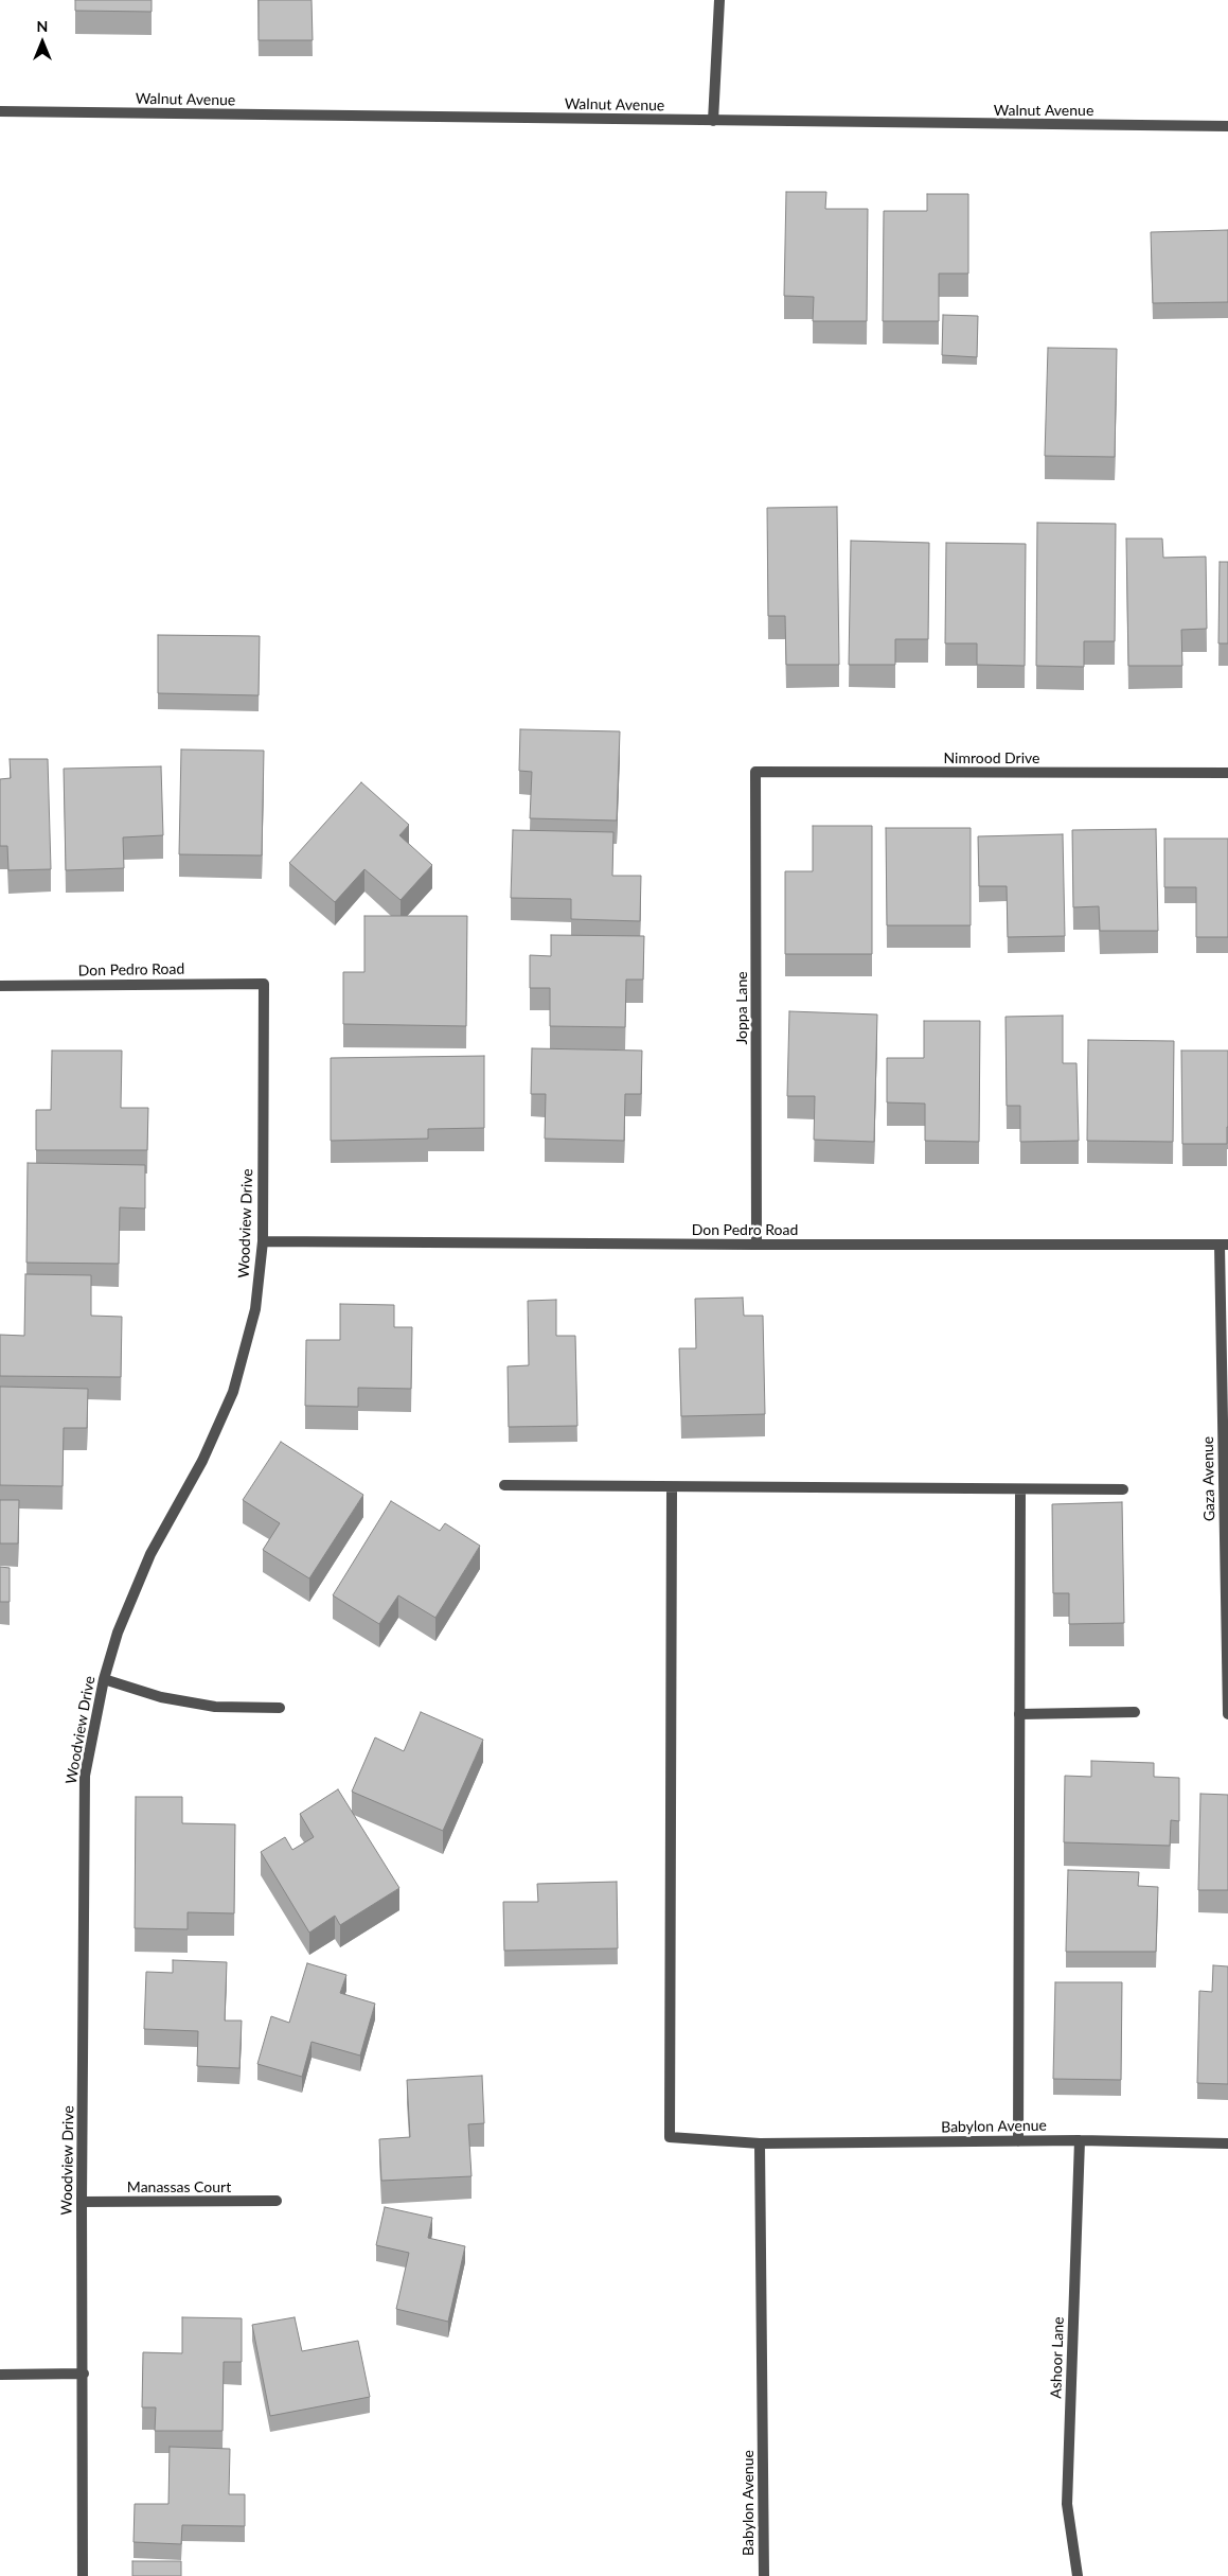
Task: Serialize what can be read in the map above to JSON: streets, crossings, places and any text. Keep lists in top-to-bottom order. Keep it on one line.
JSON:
{"streets":{"street":["Walnut Avenue","Nimrood Drive","Don Pedro Road","Joppa Lane","Woodview Drive","Gaza Avenue","Babylon Avenue","Manassas Court","Ashoor Lane"]},"crossings":[["Nimrood Drive","Joppa Lane"],["Don Pedro Road","Joppa Lane"],["Don Pedro Road","Woodview Drive"],["Don Pedro Road","Gaza Avenue"],["Woodview Drive","Manassas Court"],["Babylon Avenue","Ashoor Lane"]],"north":"top"}
